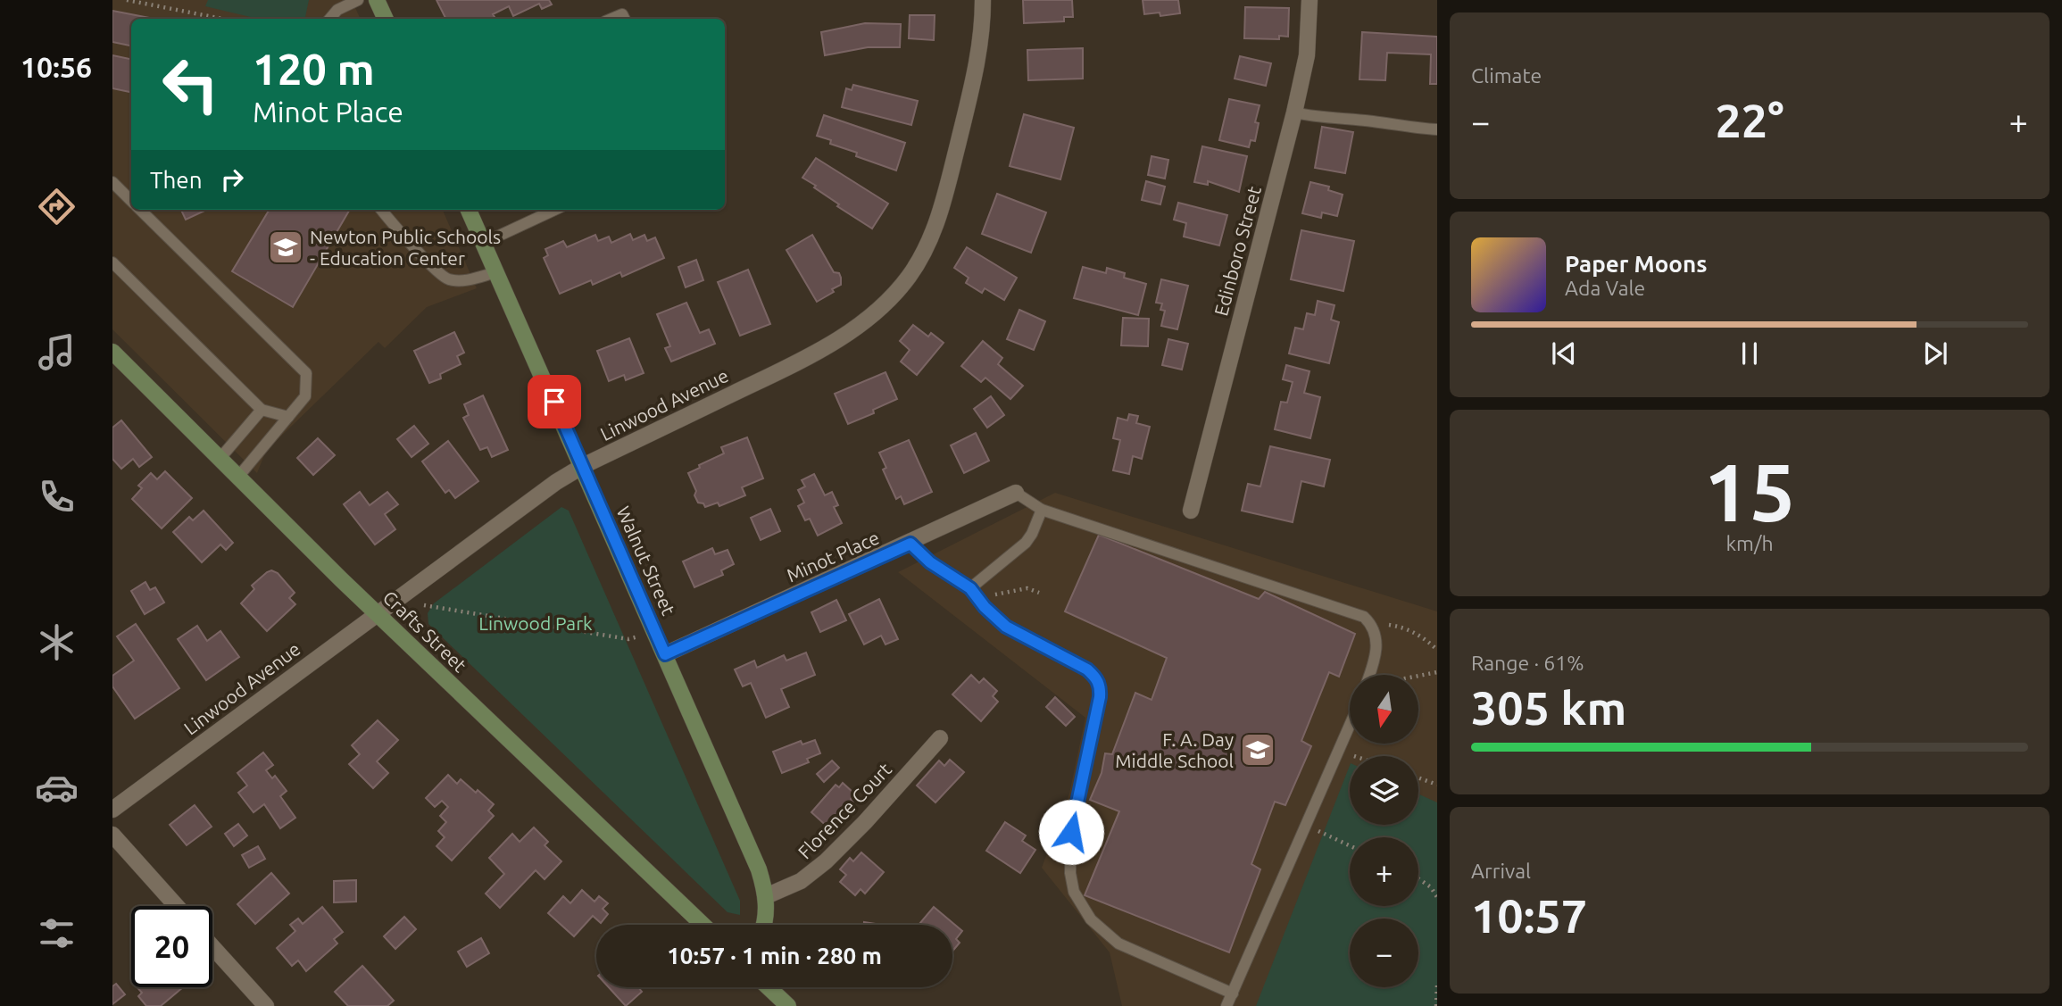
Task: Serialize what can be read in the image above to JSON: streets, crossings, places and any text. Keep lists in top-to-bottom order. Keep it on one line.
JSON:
{"streets":{"main road":["Walnut Street","Crafts Street"],"street":["Edinboro Street","Linwood Avenue","Minot Place","Florence Court"]},"crossings":[["Linwood Avenue","Walnut Street"],["Linwood Avenue","Crafts Street"],["Minot Place","Walnut Street"],["Walnut Street","Florence Court"]],"parks":["Linwood Park"],"places":{"school or university":["Newton Public Schools - Education Center","F. A. Day Middle School"]},"north":"bottom","page":{"tabs":"10:56","tile":["Climate",["15","km/h"],["Range · 61%","305 km"],["Arrival","10:57"]],"turn":["120 m","Minot Place"],"heat":["−","22°","+"],"then":"Then","song":["Paper Moons","Ada Vale"],"map_buttons":["+","−"],"limit":"20","trip":"10:57 · 1 min · 280 m"}}
